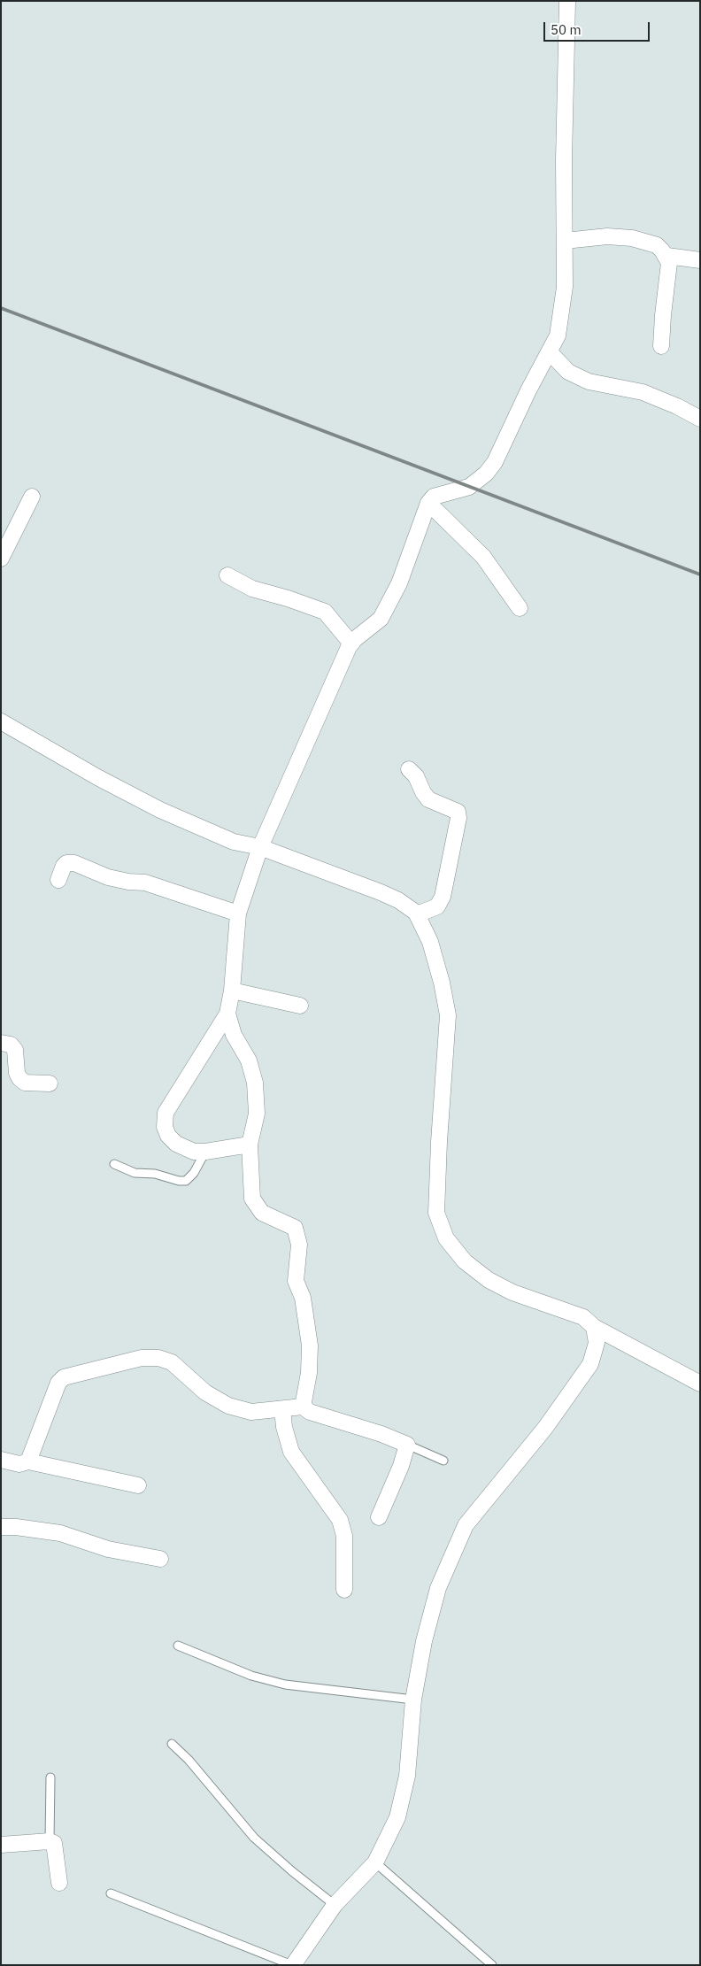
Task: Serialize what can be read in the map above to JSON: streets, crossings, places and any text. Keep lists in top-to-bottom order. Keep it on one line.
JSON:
{"scale_bar":"50 m"}
